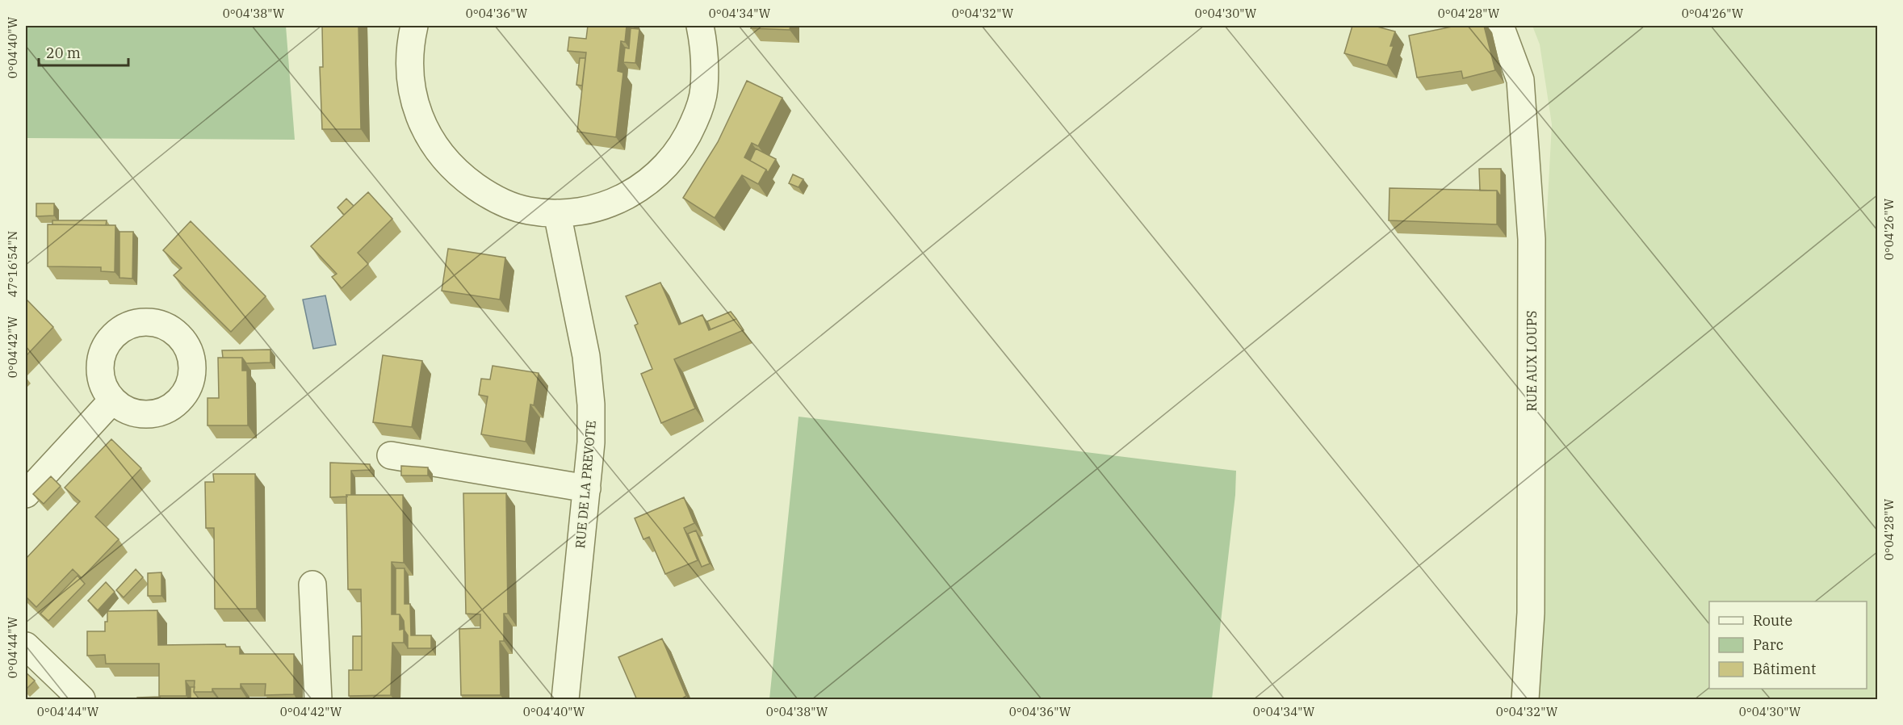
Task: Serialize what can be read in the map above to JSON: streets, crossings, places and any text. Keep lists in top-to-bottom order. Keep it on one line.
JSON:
{"streets":{"street":["RUE AUX LOUPS","RUE DE LA PREVOTE"]},"legend":["Route","Parc","Bâtiment"],"scale_bar":"20 m","coordinates":["0°04'38\"W","0°04'36\"W","0°04'34\"W","0°04'32\"W","0°04'30\"W","0°04'28\"W","0°04'26\"W","0°04'40\"W","47°16'54\"N","0°04'42\"W","0°04'44\"W"]}
